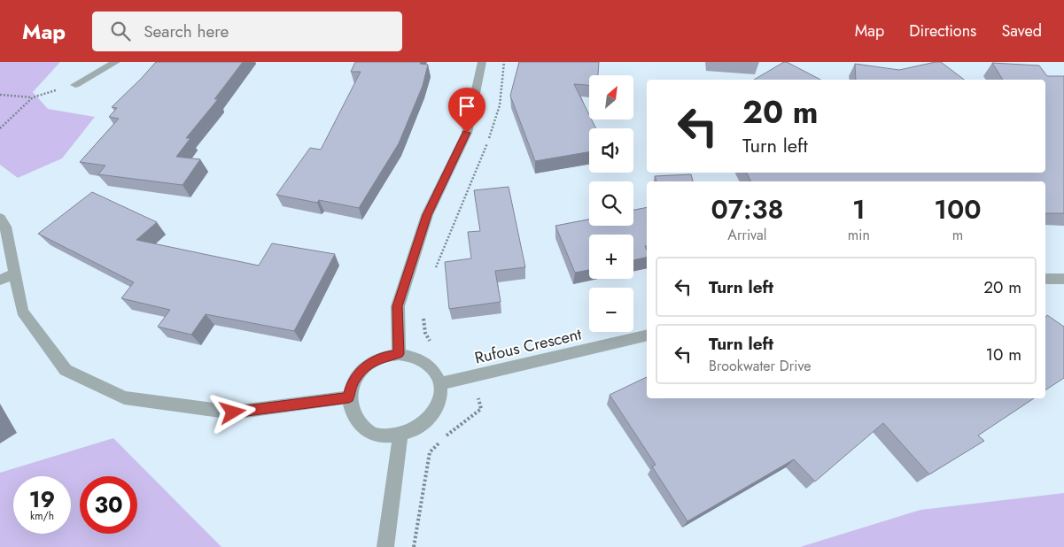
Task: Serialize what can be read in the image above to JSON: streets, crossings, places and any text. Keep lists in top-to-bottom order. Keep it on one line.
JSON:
{"streets":{"street":["Rufous Crescent"]},"north":"top right","page":{"header":"Map","search":"Search here","nav":["Map","Directions","Saved"],"map_buttons":["+","−"],"turn":["20 m","Turn left"],"eta":["07:38","Arrival","1","min","100","m"],"list":[{"name":"Turn left","value":"20 m"},{"name":"Turn left","note":"Brookwater Drive","value":"10 m"}],"speed":"19 km/h","limit":"30"}}
